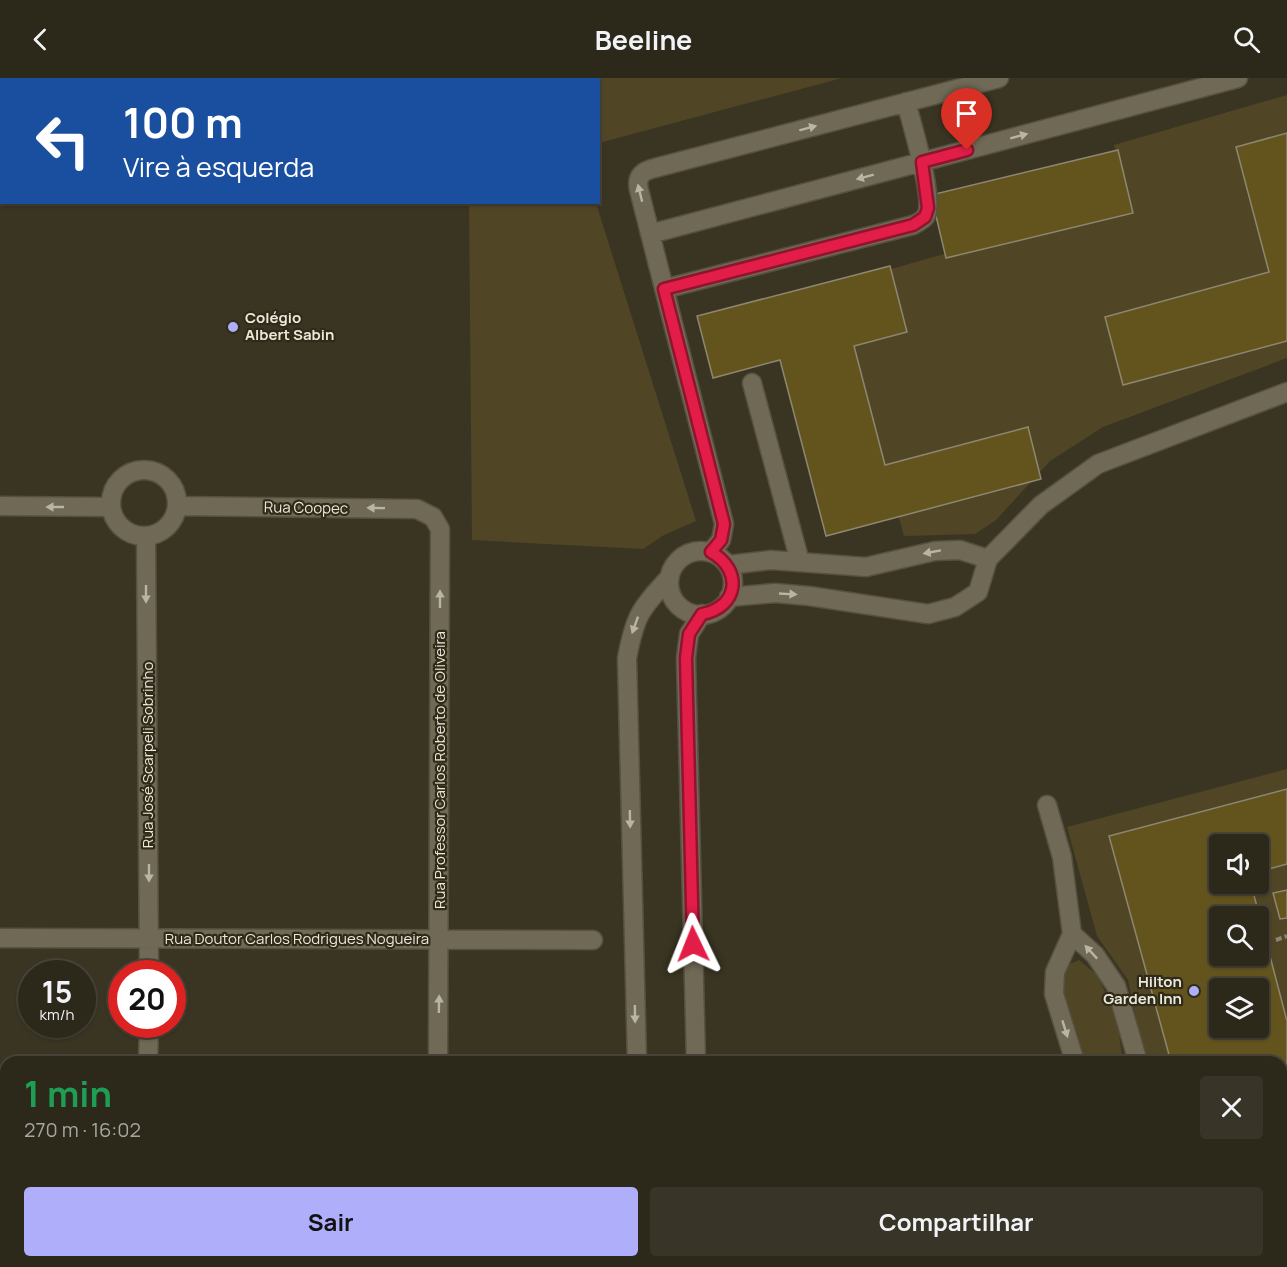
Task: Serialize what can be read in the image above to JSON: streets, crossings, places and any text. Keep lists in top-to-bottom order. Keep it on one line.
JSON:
{"streets":{"street":["Rua Coopec","Rua José Scarpeli Sobrinho","Rua Professor Carlos Roberto de Oliveira","Rua Doutor Carlos Rodrigues Nogueira"]},"crossings":[["Rua Coopec","Rua José Scarpeli Sobrinho"],["Rua Coopec","Rua Professor Carlos Roberto de Oliveira"],["Rua José Scarpeli Sobrinho","Rua Doutor Carlos Rodrigues Nogueira"],["Rua Professor Carlos Roberto de Oliveira","Rua Doutor Carlos Rodrigues Nogueira"]],"one_way":["Rua Coopec","Rua José Scarpeli Sobrinho","Rua Professor Carlos Roberto de Oliveira"],"places":["Colégio Albert Sabin","Hilton Garden Inn"],"page":{"header":"Beeline","turn":["100 m","Vire à esquerda"],"speed":"15 km/h","limit":"20","heading":["1 min","270 m · 16:02"],"buttons":["Sair","Compartilhar"]}}
